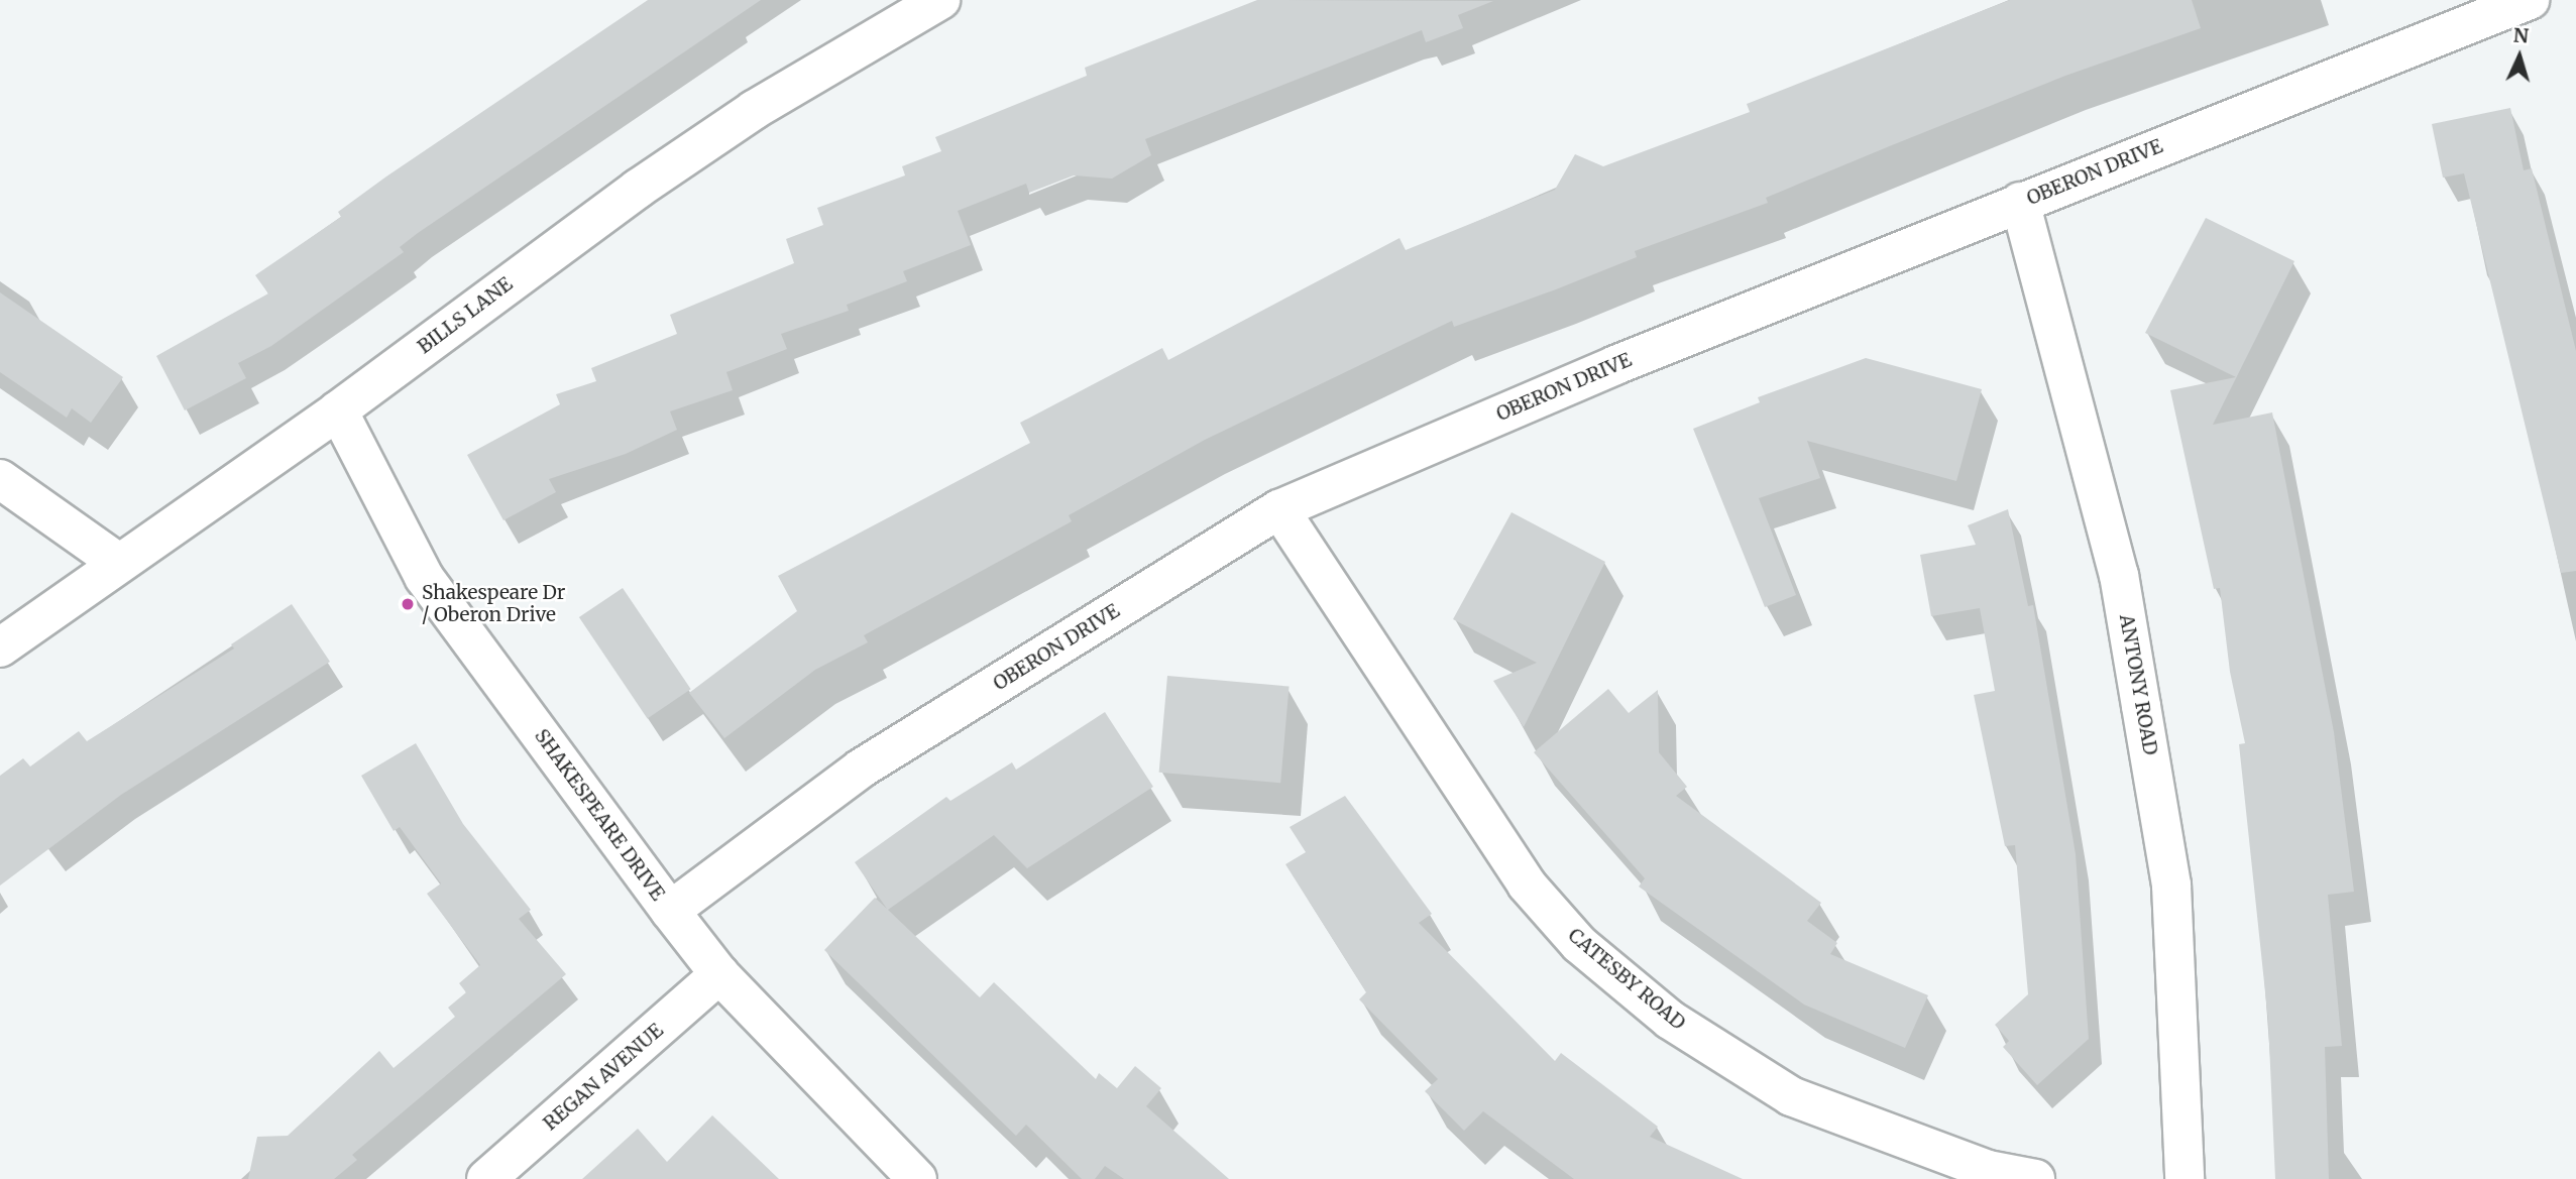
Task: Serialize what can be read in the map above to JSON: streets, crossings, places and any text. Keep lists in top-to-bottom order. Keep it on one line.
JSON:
{"streets":{"street":["OBERON DRIVE","BILLS LANE","ANTONY ROAD","SHAKESPEARE DRIVE","CATESBY ROAD","REGAN AVENUE"]},"crossings":[["OBERON DRIVE","ANTONY ROAD"],["OBERON DRIVE","SHAKESPEARE DRIVE"],["OBERON DRIVE","CATESBY ROAD"],["BILLS LANE","SHAKESPEARE DRIVE"],["SHAKESPEARE DRIVE","REGAN AVENUE"]],"places":["Shakespeare Dr / Oberon Drive"],"north":"top"}
